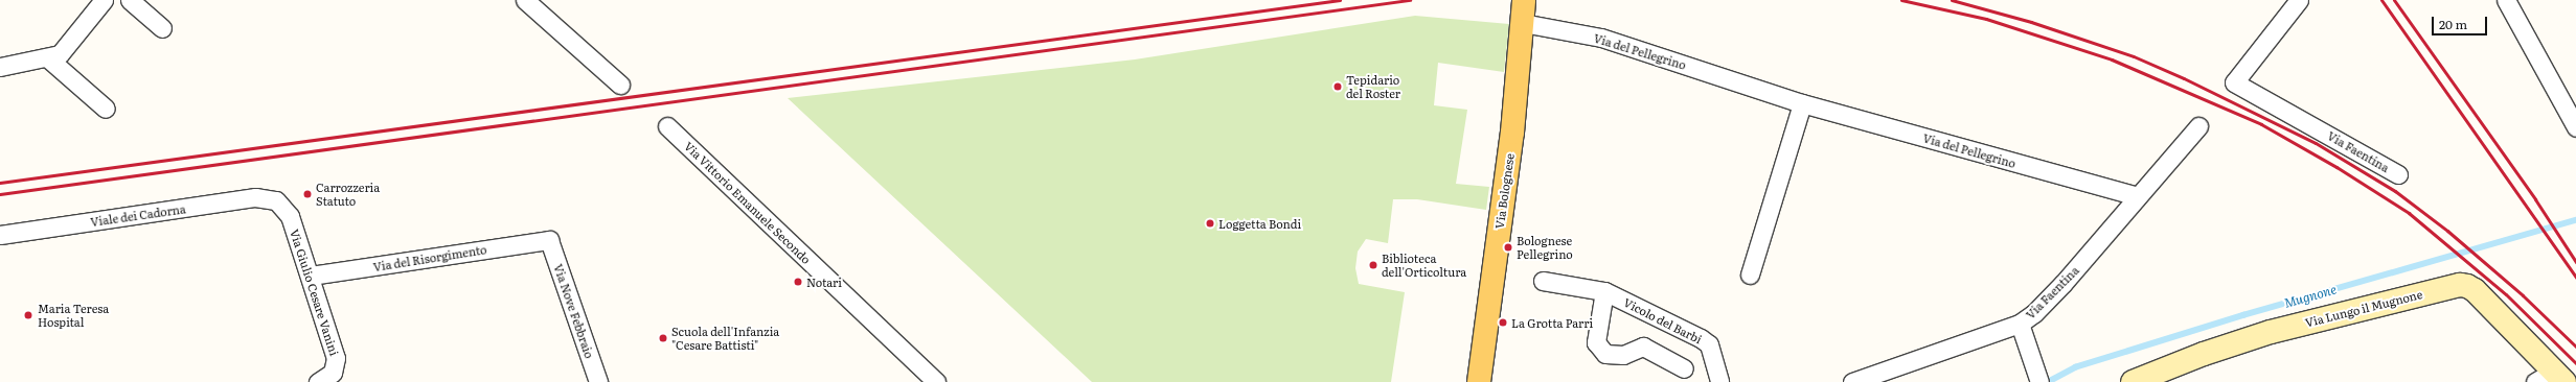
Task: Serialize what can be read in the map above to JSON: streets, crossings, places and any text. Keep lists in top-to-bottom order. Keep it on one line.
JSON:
{"streets":{"main road":["Via Bolognese","Via Lungo il Mugnone"],"street":["Via del Pellegrino","Via Faentina","Via Vittorio Emanuele Secondo","Viale dei Cadorna","Via del Risorgimento","Via Giulio Cesare Vanini","Via Nove Febbraio","Vicolo del Barbi"]},"crossings":[["Via del Pellegrino","Via Faentina"],["Via del Pellegrino","Via Bolognese"],["Viale dei Cadorna","Via Giulio Cesare Vanini"],["Via del Risorgimento","Via Giulio Cesare Vanini"],["Via del Risorgimento","Via Nove Febbraio"]],"water":["Mugnone"],"places":["Tepidario del Roster","Carrozzeria Statuto","Loggetta Bondi","Bolognese Pellegrino","Biblioteca dell'Orticoltura","Notari","Maria Teresa Hospital","La Grotta Parri","Scuola dell'Infanzia \"Cesare Battisti\""],"scale_bar":"20 m"}
